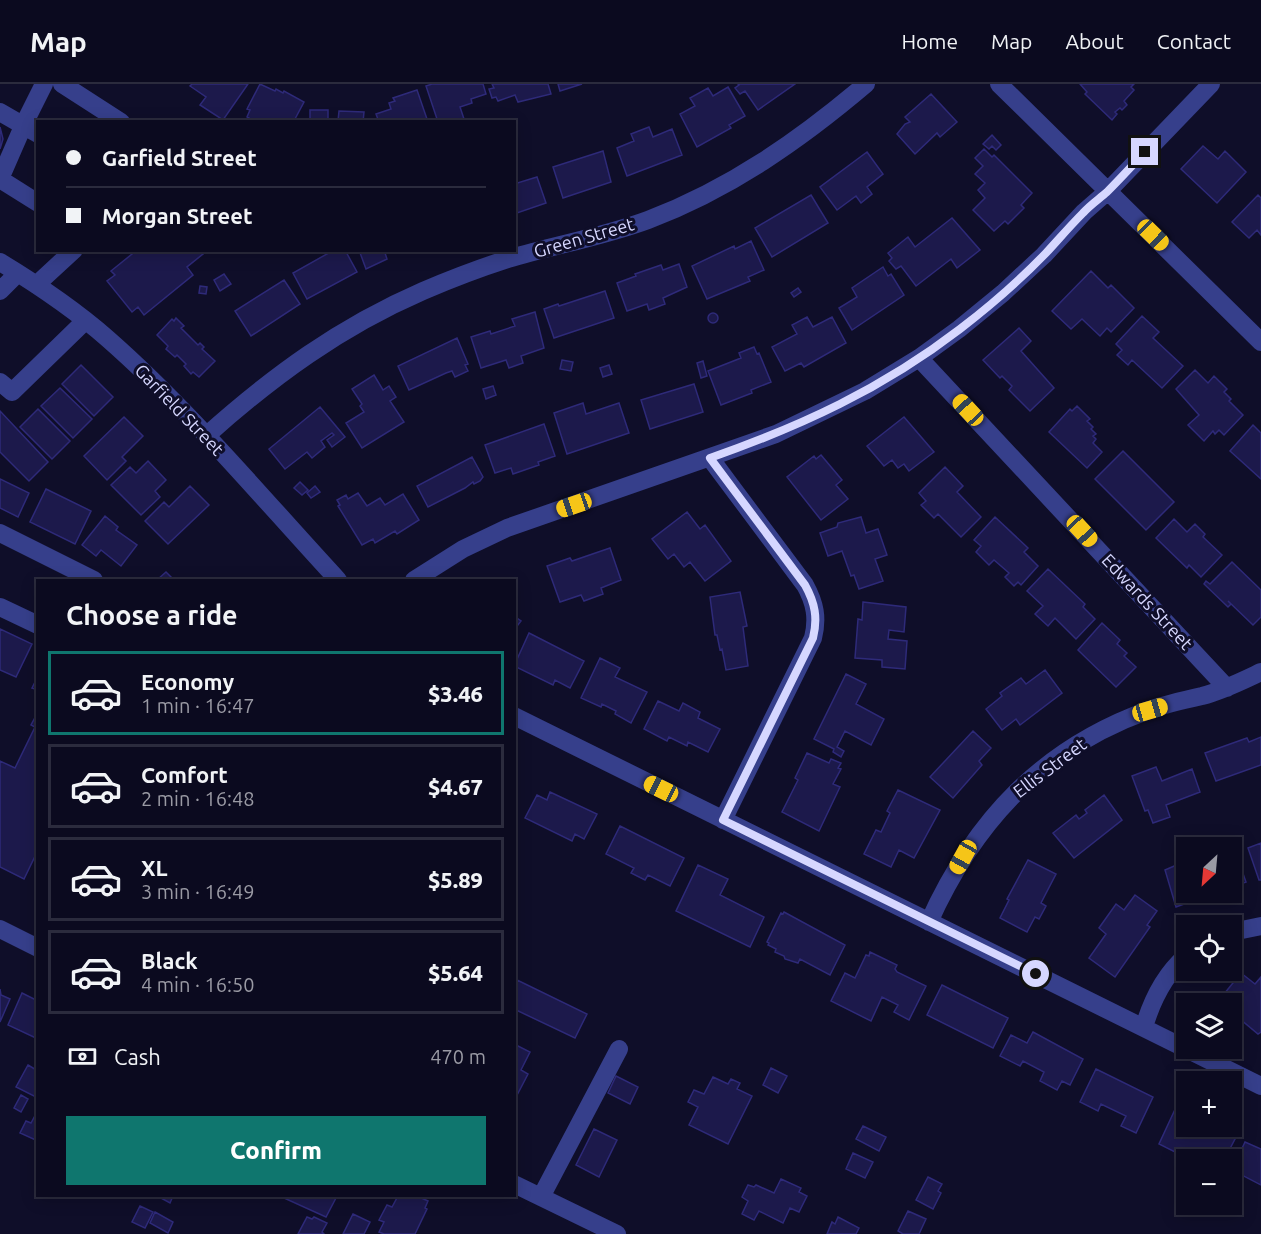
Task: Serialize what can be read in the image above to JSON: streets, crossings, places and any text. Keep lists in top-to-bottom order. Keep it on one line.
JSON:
{"streets":{"street":["Green Street","Garfield Street","Edwards Street","Ellis Street"]},"crossings":[["Green Street","Garfield Street"],["Edwards Street","Ellis Street"]],"north":"bottom left","page":{"header":"Map","nav":["Home","Map","About","Contact"],"banner":["Garfield Street","Morgan Street"],"heading":"Choose a ride","list":[{"name":"Economy","note":"1 min · 16:47","value":"$3.46"},{"name":"Comfort","note":"2 min · 16:48","value":"$4.67"},{"name":"XL","note":"3 min · 16:49","value":"$5.89"},{"name":"Black","note":"4 min · 16:50","value":"$5.64"}],"map_buttons":["+","−"],"pay":["Cash","470 m"],"buttons":"Confirm"}}
